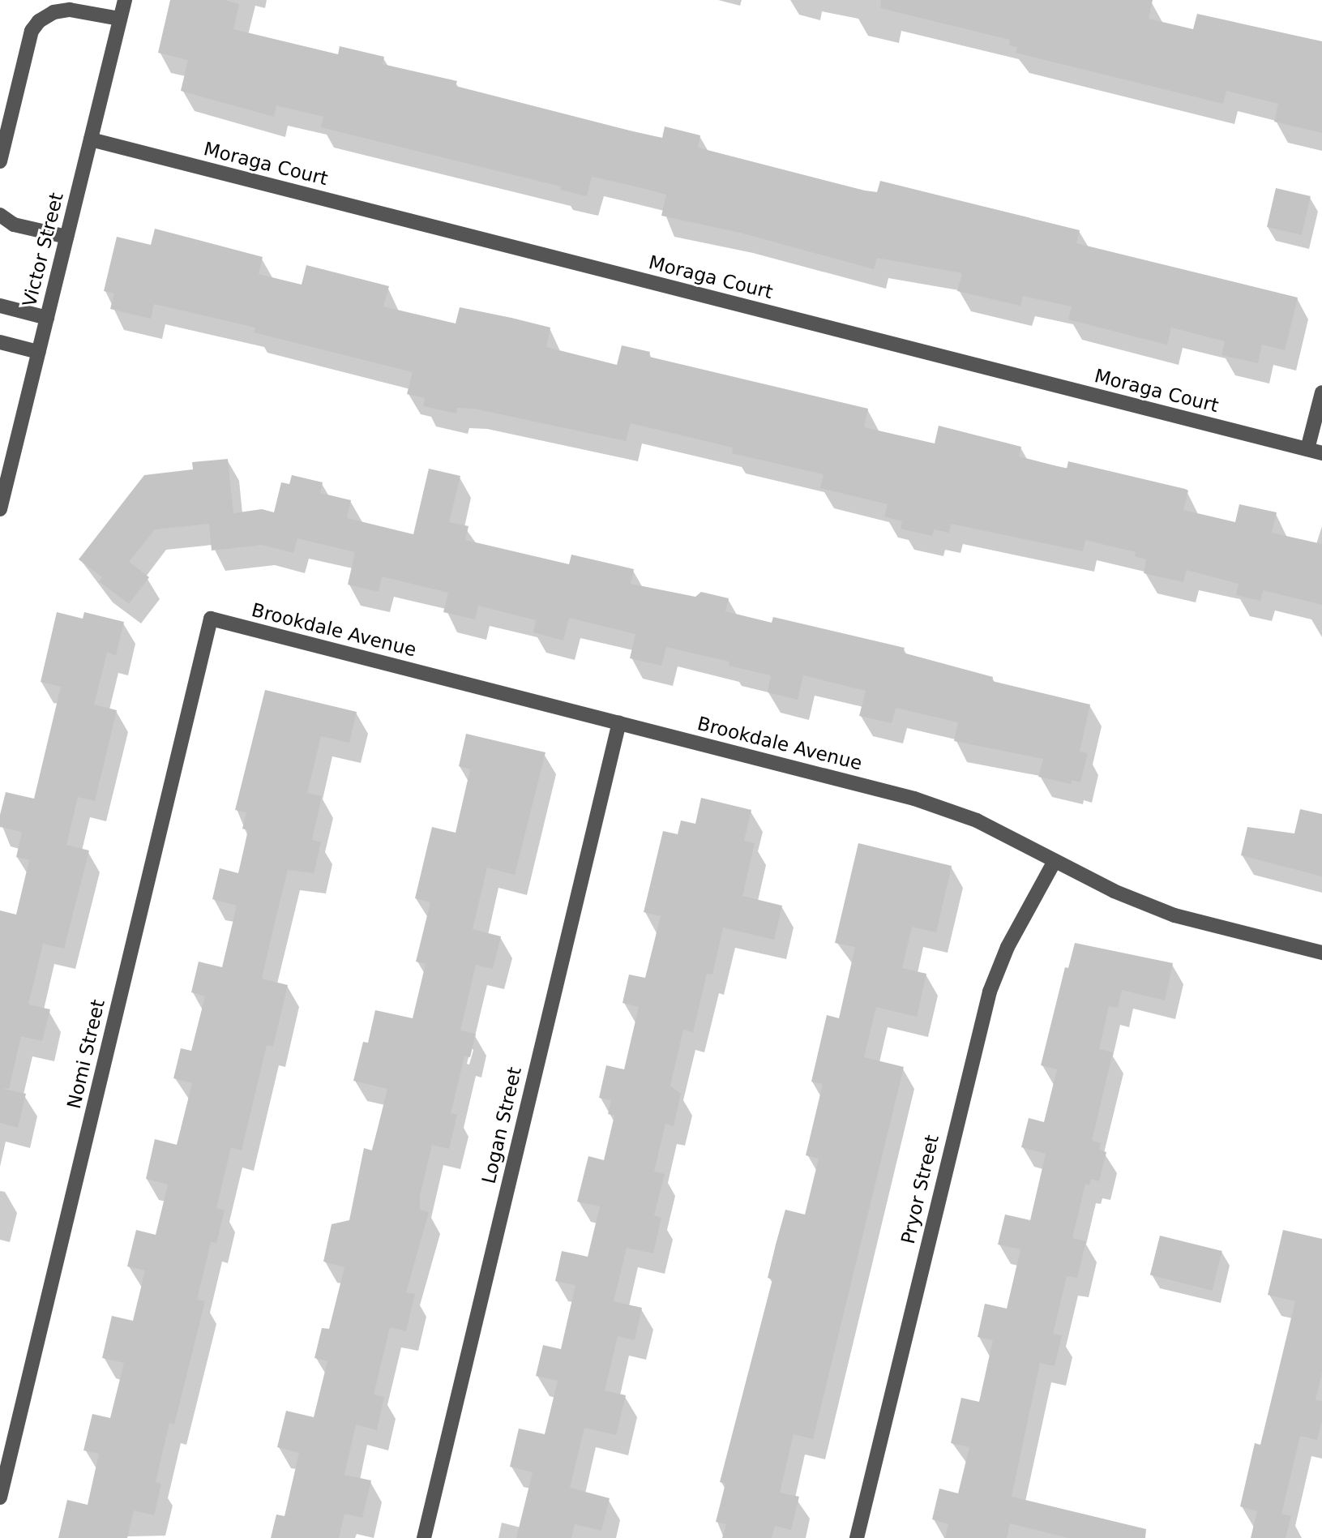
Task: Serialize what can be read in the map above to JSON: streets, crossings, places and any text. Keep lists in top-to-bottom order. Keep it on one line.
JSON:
{"streets":{"street":["Moraga Court","Victor Street","Brookdale Avenue","Nomi Street","Logan Street","Pryor Street"]},"crossings":[["Moraga Court","Victor Street"],["Brookdale Avenue","Nomi Street"],["Brookdale Avenue","Logan Street"],["Brookdale Avenue","Pryor Street"]]}
